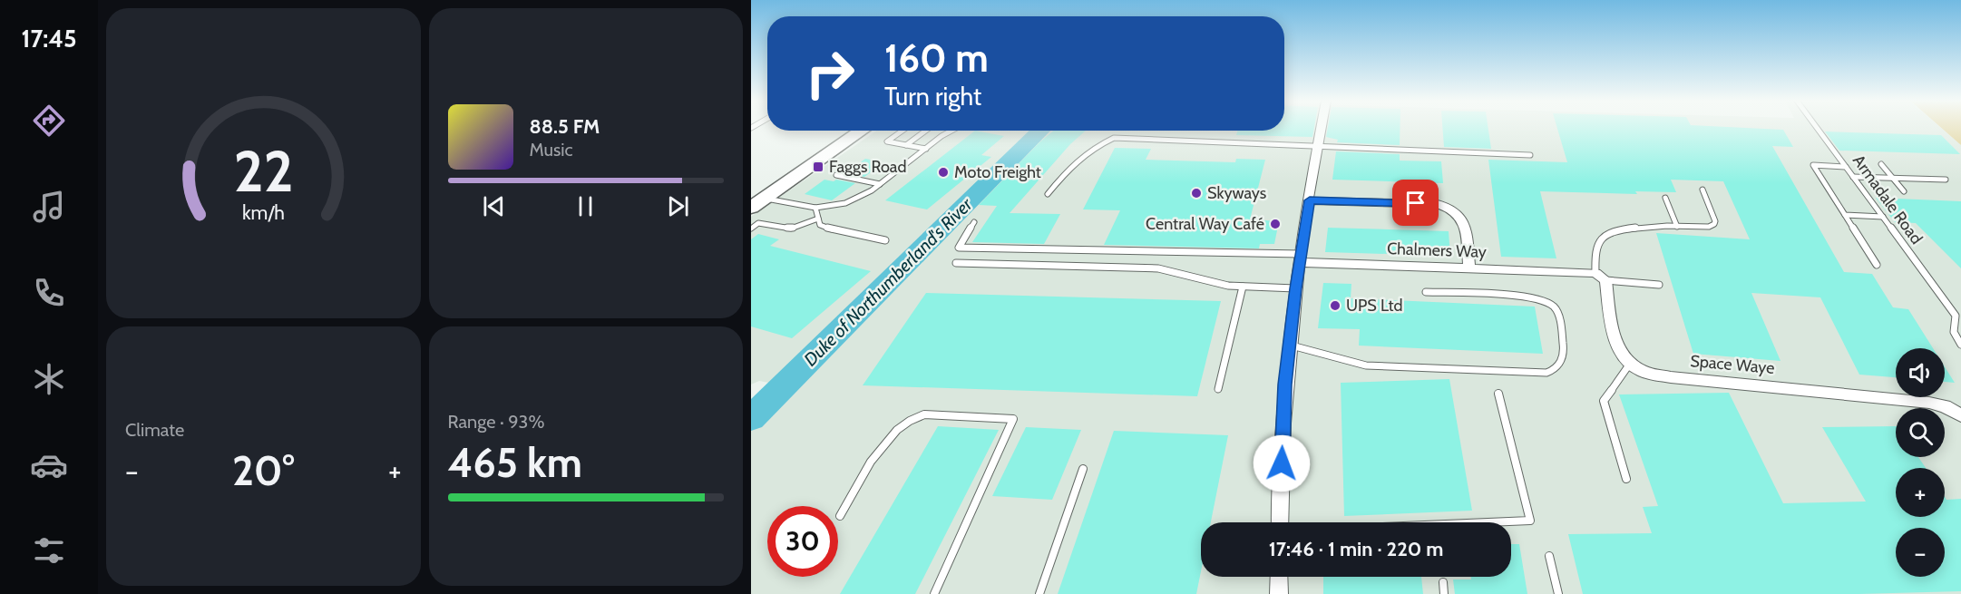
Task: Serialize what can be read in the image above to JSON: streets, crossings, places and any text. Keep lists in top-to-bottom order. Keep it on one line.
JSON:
{"streets":{"street":["Chalmers Way","Space Waye"],"lane":["Armadale Road"]},"water":["Duke of Northumberland's River"],"places":{"transit":["Faggs Road"],"other":["Moto Freight","Skyways","Central Way Café","UPS Ltd"]},"page":{"tabs":"17:45","turn":["160 m","Turn right"],"song":["88.5 FM","Music"],"tile":["Climate",["Range · 93%","465 km"]],"map_buttons":["+","−"],"heat":["−","20°","+"],"limit":"30","trip":"17:46 · 1 min · 220 m","gauge":["22","km/h"]}}
